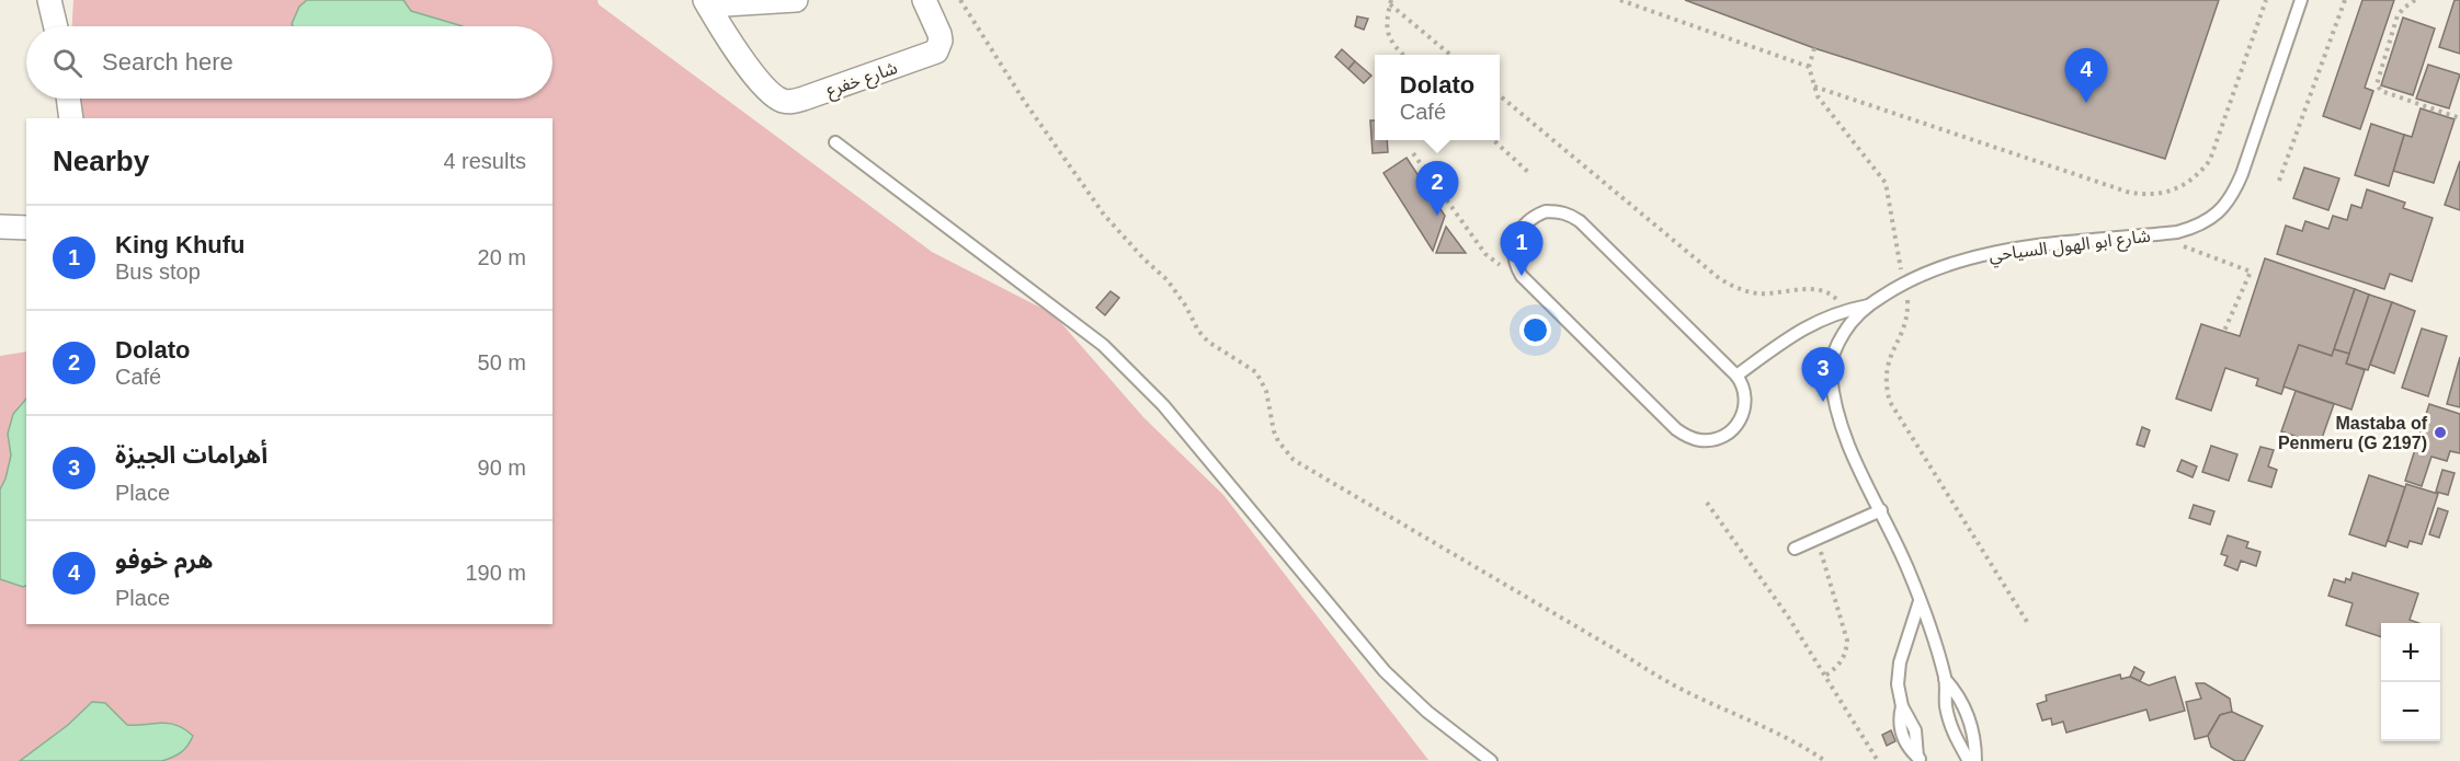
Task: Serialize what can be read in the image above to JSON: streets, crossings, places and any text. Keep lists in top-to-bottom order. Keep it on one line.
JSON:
{"streets":{"street":["شارع خفرع"],"lane":["شارع ابو الهول السياحي"]},"places":["Mastaba of Penmeru (G 2197)"],"page":{"search":"Search here","pins":["4","2","1","3"],"popup":["Dolato","Café"],"heading":["Nearby","4 results"],"list":[{"mark":"1","name":"King Khufu","note":"Bus stop","value":"20 m"},{"mark":"2","name":"Dolato","note":"Café","value":"50 m"},{"mark":"3","name":"أهرامات الجيزة","note":"Place","value":"90 m"},{"mark":"4","name":"هرم خوفو","note":"Place","value":"190 m"}],"map_buttons":["+","−"]}}
